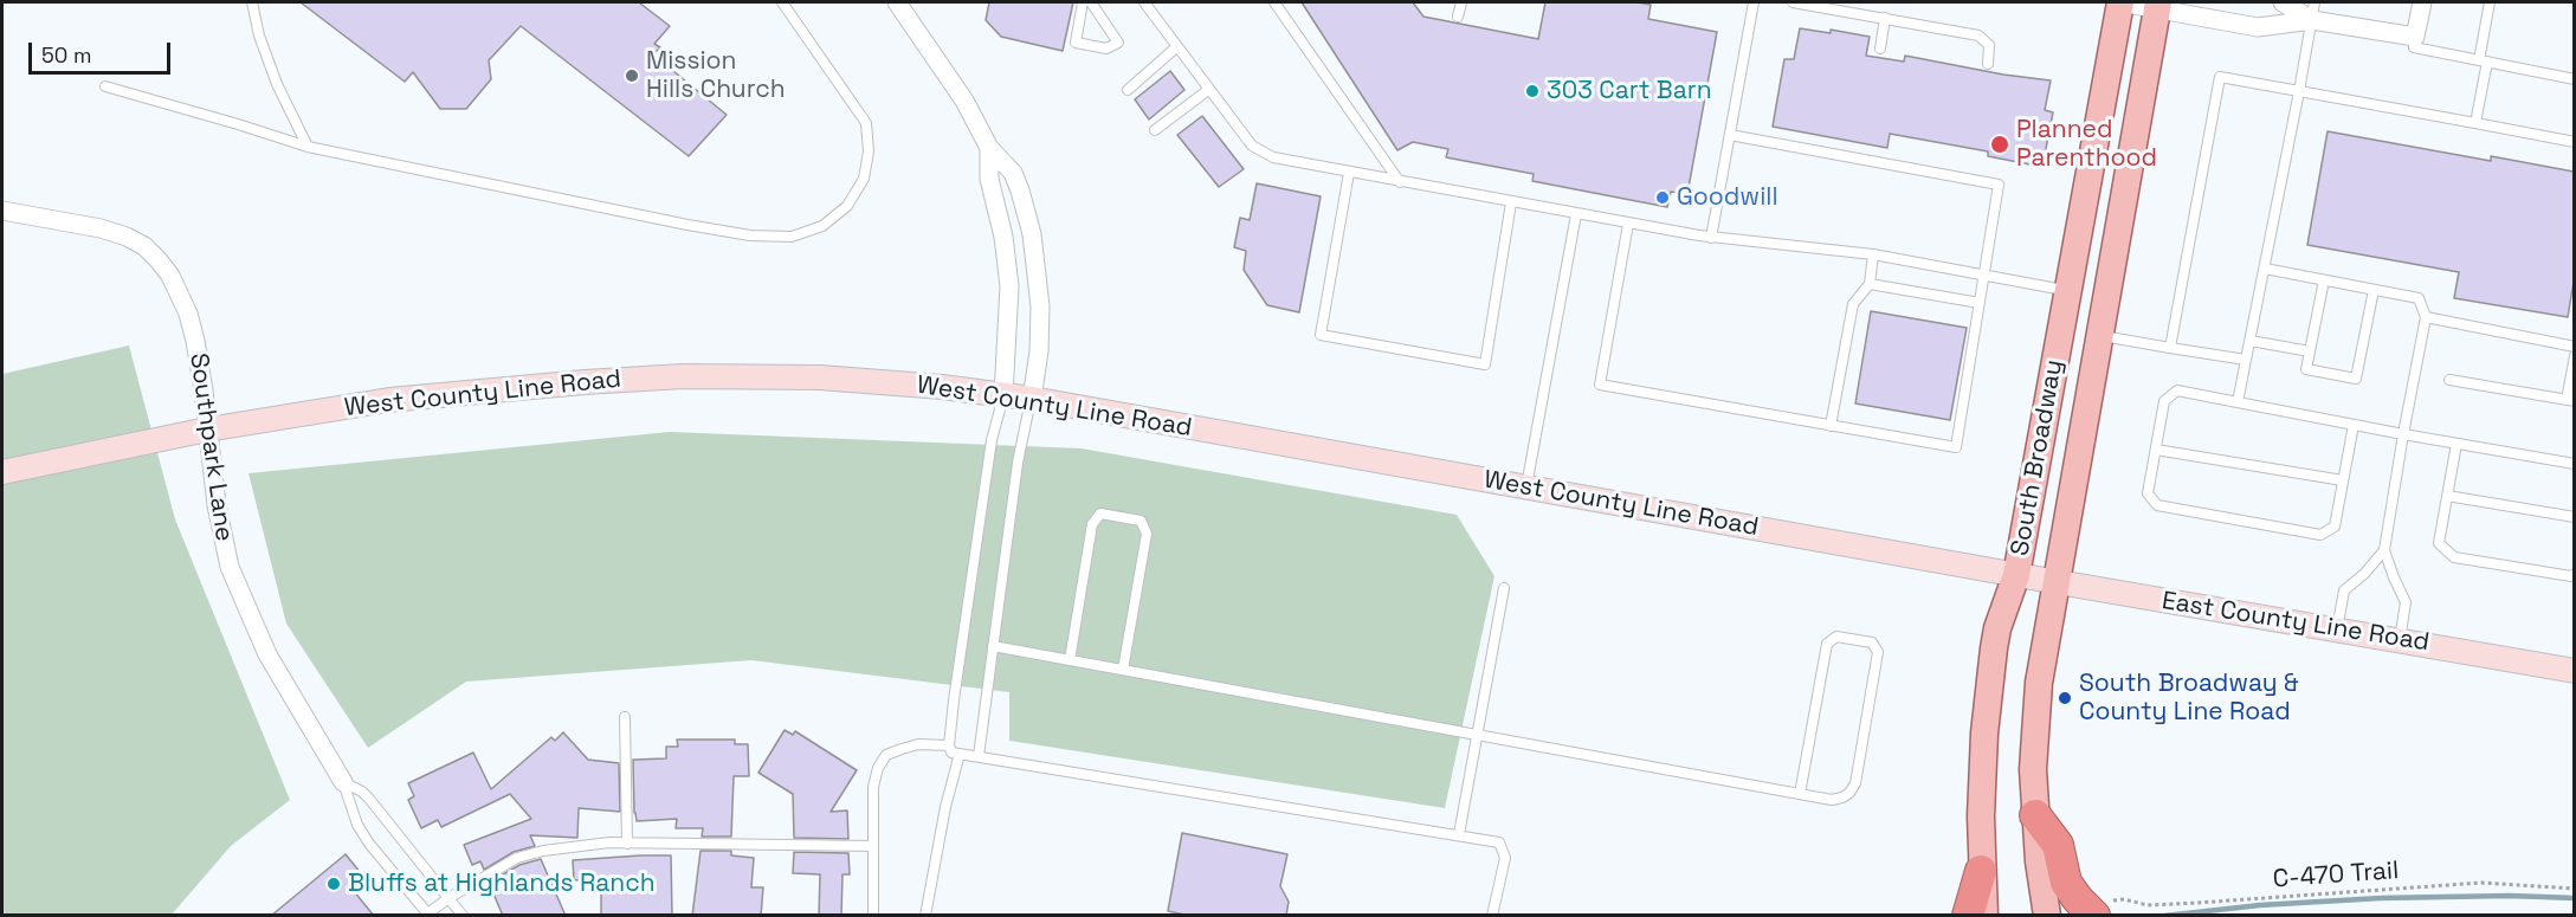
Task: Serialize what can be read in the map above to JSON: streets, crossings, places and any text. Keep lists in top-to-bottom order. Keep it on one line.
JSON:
{"streets":{"main road":["West County Line Road","South Broadway","East County Line Road"],"street":["Southpark Lane"],"path":["C-470 Trail"]},"crossings":[["West County Line Road","Southpark Lane"],["West County Line Road","South Broadway"],["West County Line Road","East County Line Road"],["South Broadway","East County Line Road"]],"places":["Mission Hills Church","303 Cart Barn","Planned Parenthood","Goodwill","South Broadway & County Line Road","Bluffs at Highlands Ranch"],"scale_bar":"50 m"}
